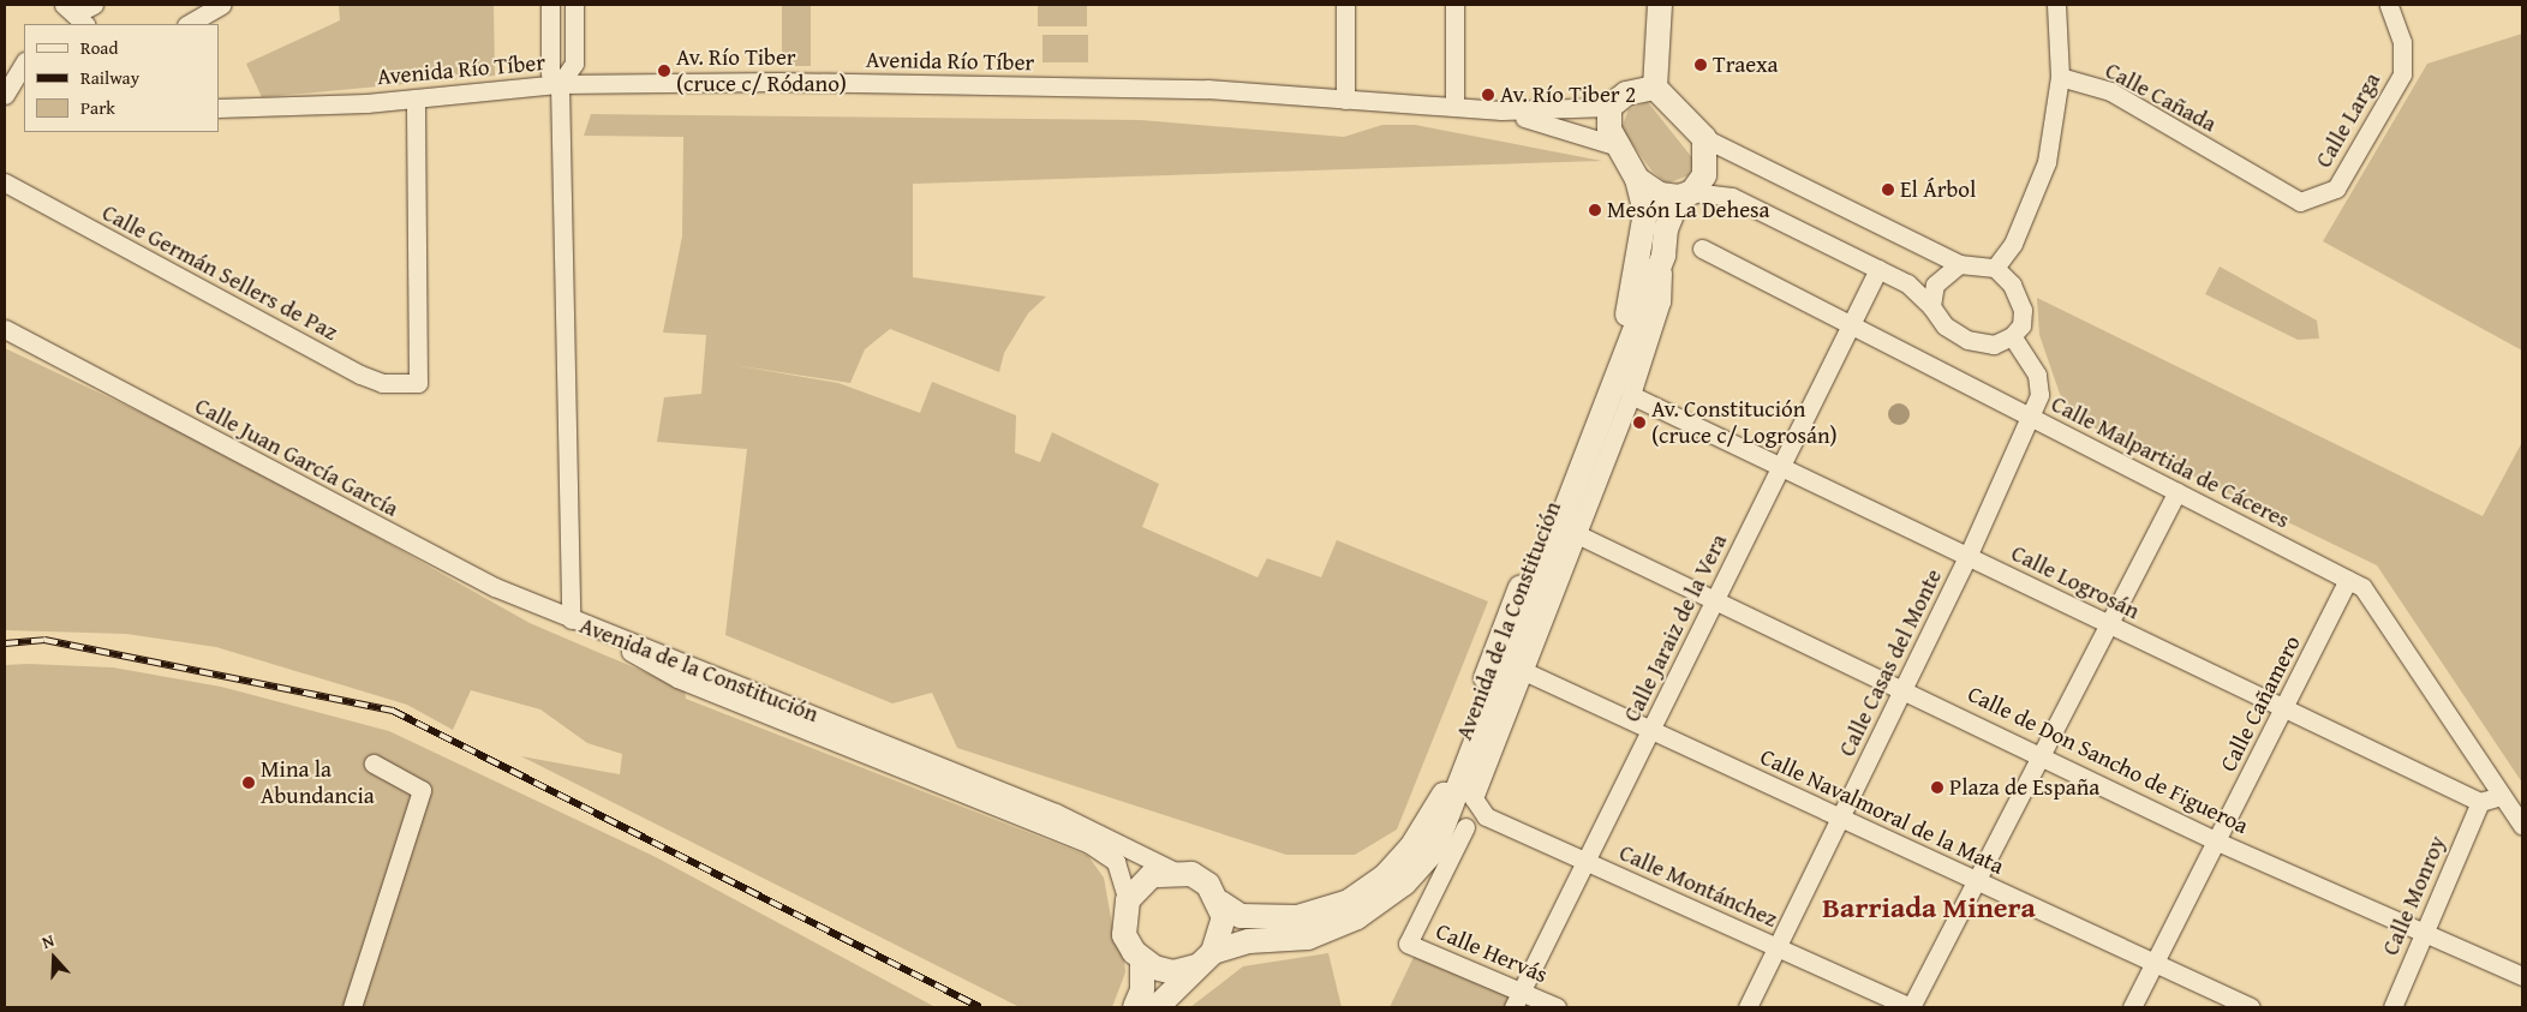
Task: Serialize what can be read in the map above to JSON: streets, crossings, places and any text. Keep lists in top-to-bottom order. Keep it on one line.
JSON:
{"streets":{"main road":["Avenida de la Constitución"],"street":["Avenida Río Tíber","Calle Cañada","Calle Larga","Calle Germán Sellers de Paz","Calle Juan García García","Calle Malpartida de Cáceres","Calle Logrosán","Calle Jaraiz de la Vera","Calle Casas del Monte","Calle Cañamero","Calle de Don Sancho de Figueroa","Calle Navalmoral de la Mata","Calle Montánchez","Calle Monroy","Calle Hervás"]},"crossings":[["Avenida Río Tíber","Calle Germán Sellers de Paz"],["Avenida Río Tíber","Avenida de la Constitución"],["Calle Cañada","Calle Larga"],["Calle Juan García García","Avenida de la Constitución"],["Calle Malpartida de Cáceres","Calle Jaraiz de la Vera"],["Calle Malpartida de Cáceres","Calle Casas del Monte"],["Calle Malpartida de Cáceres","Calle Cañamero"],["Calle Logrosán","Avenida de la Constitución"],["Calle Logrosán","Calle Jaraiz de la Vera"],["Calle Logrosán","Calle Casas del Monte"],["Calle Logrosán","Calle Cañamero"],["Calle Logrosán","Calle Monroy"],["Avenida de la Constitución","Calle de Don Sancho de Figueroa"],["Avenida de la Constitución","Calle Navalmoral de la Mata"],["Avenida de la Constitución","Calle Montánchez"],["Calle Jaraiz de la Vera","Calle de Don Sancho de Figueroa"],["Calle Jaraiz de la Vera","Calle Navalmoral de la Mata"],["Calle Jaraiz de la Vera","Calle Montánchez"],["Calle Jaraiz de la Vera","Calle Hervás"],["Calle Casas del Monte","Calle de Don Sancho de Figueroa"],["Calle Casas del Monte","Calle Navalmoral de la Mata"],["Calle Casas del Monte","Calle Montánchez"],["Calle Cañamero","Calle de Don Sancho de Figueroa"],["Calle Cañamero","Calle Navalmoral de la Mata"],["Calle de Don Sancho de Figueroa","Calle Monroy"]],"districts":["Barriada Minera"],"places":["Traexa","Av. Río Tiber (cruce c/ Ródano)","Av. Río Tiber 2","El Árbol","Mesón La Dehesa","Av. Constitución (cruce c/ Logrosán)","Mina la Abundancia","Plaza de España"],"legend":["Road","Railway","Park"],"north":"top"}
